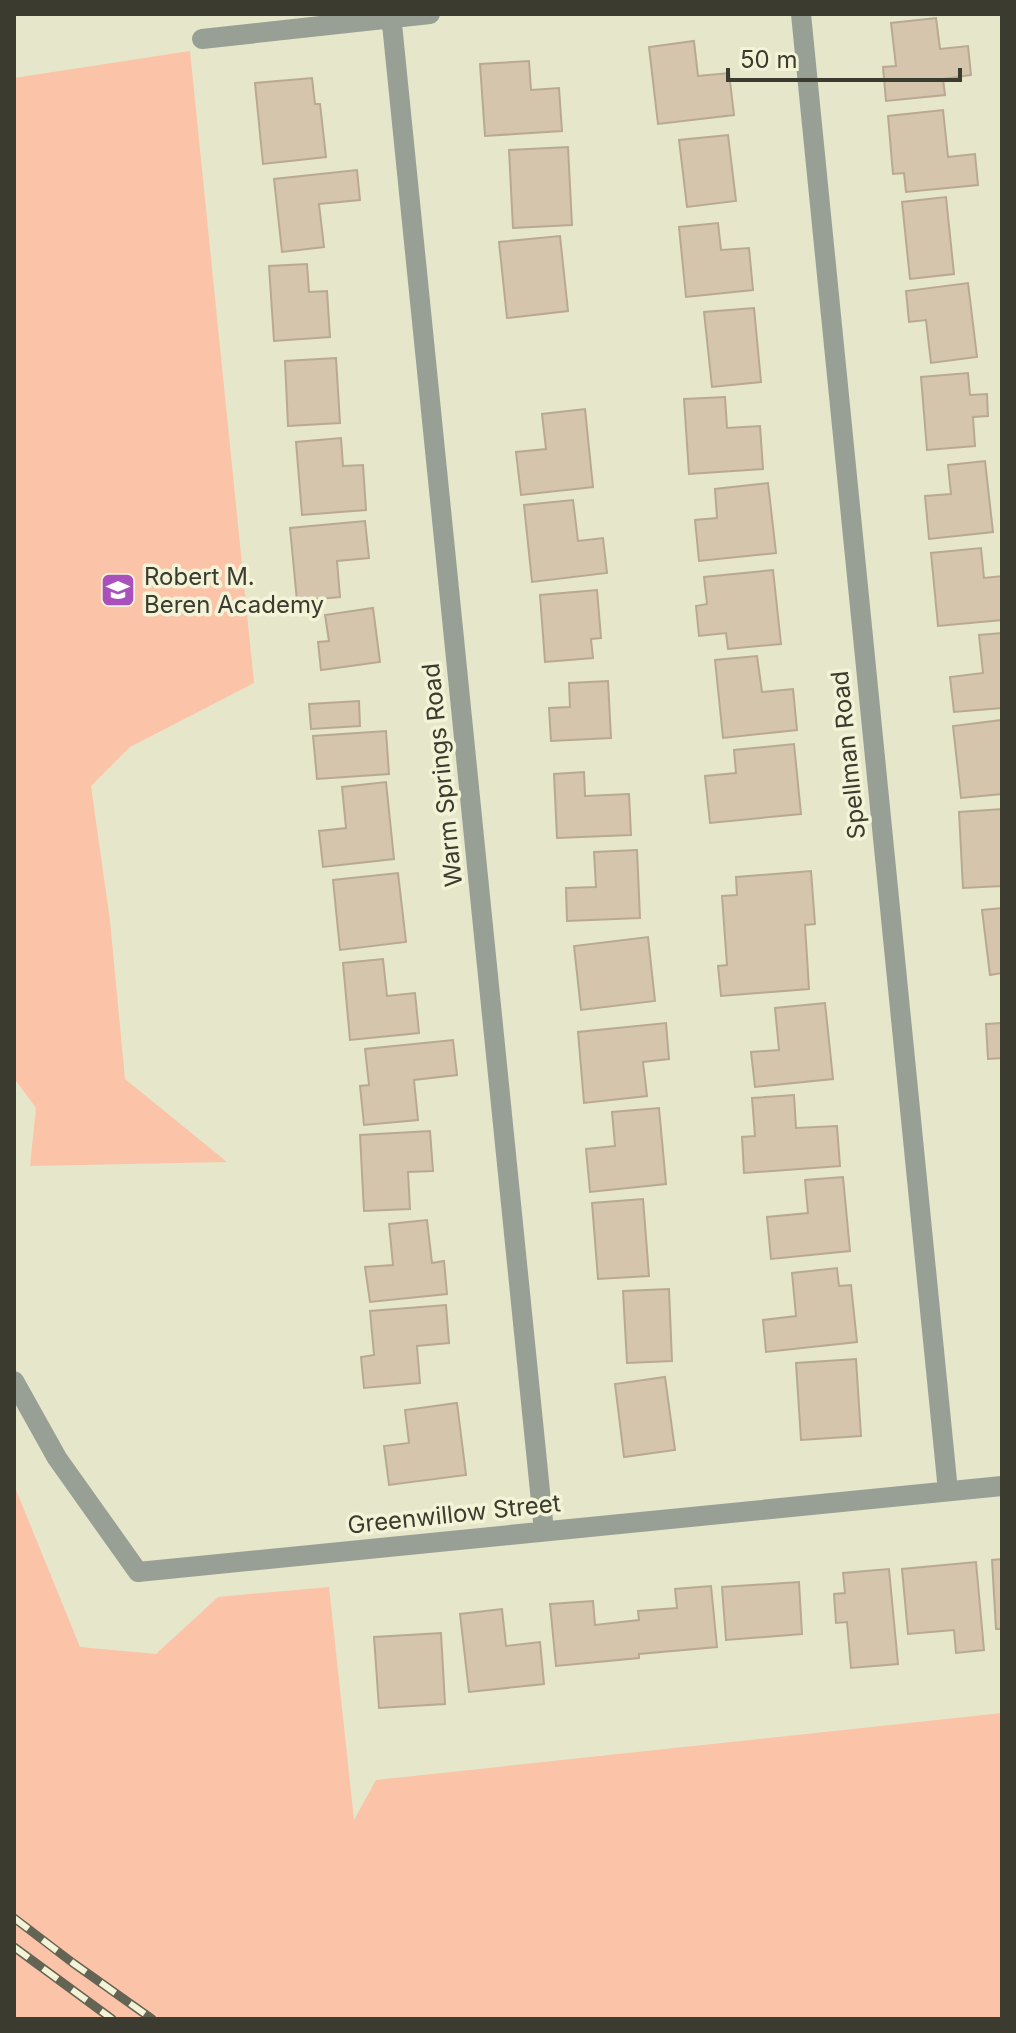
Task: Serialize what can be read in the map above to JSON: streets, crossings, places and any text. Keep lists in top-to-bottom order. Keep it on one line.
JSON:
{"streets":{"street":["Spellman Road","Warm Springs Road","Greenwillow Street"]},"crossings":[["Spellman Road","Greenwillow Street"],["Warm Springs Road","Greenwillow Street"]],"places":{"school or university":["Robert M. Beren Academy"]},"scale_bar":"50 m"}
